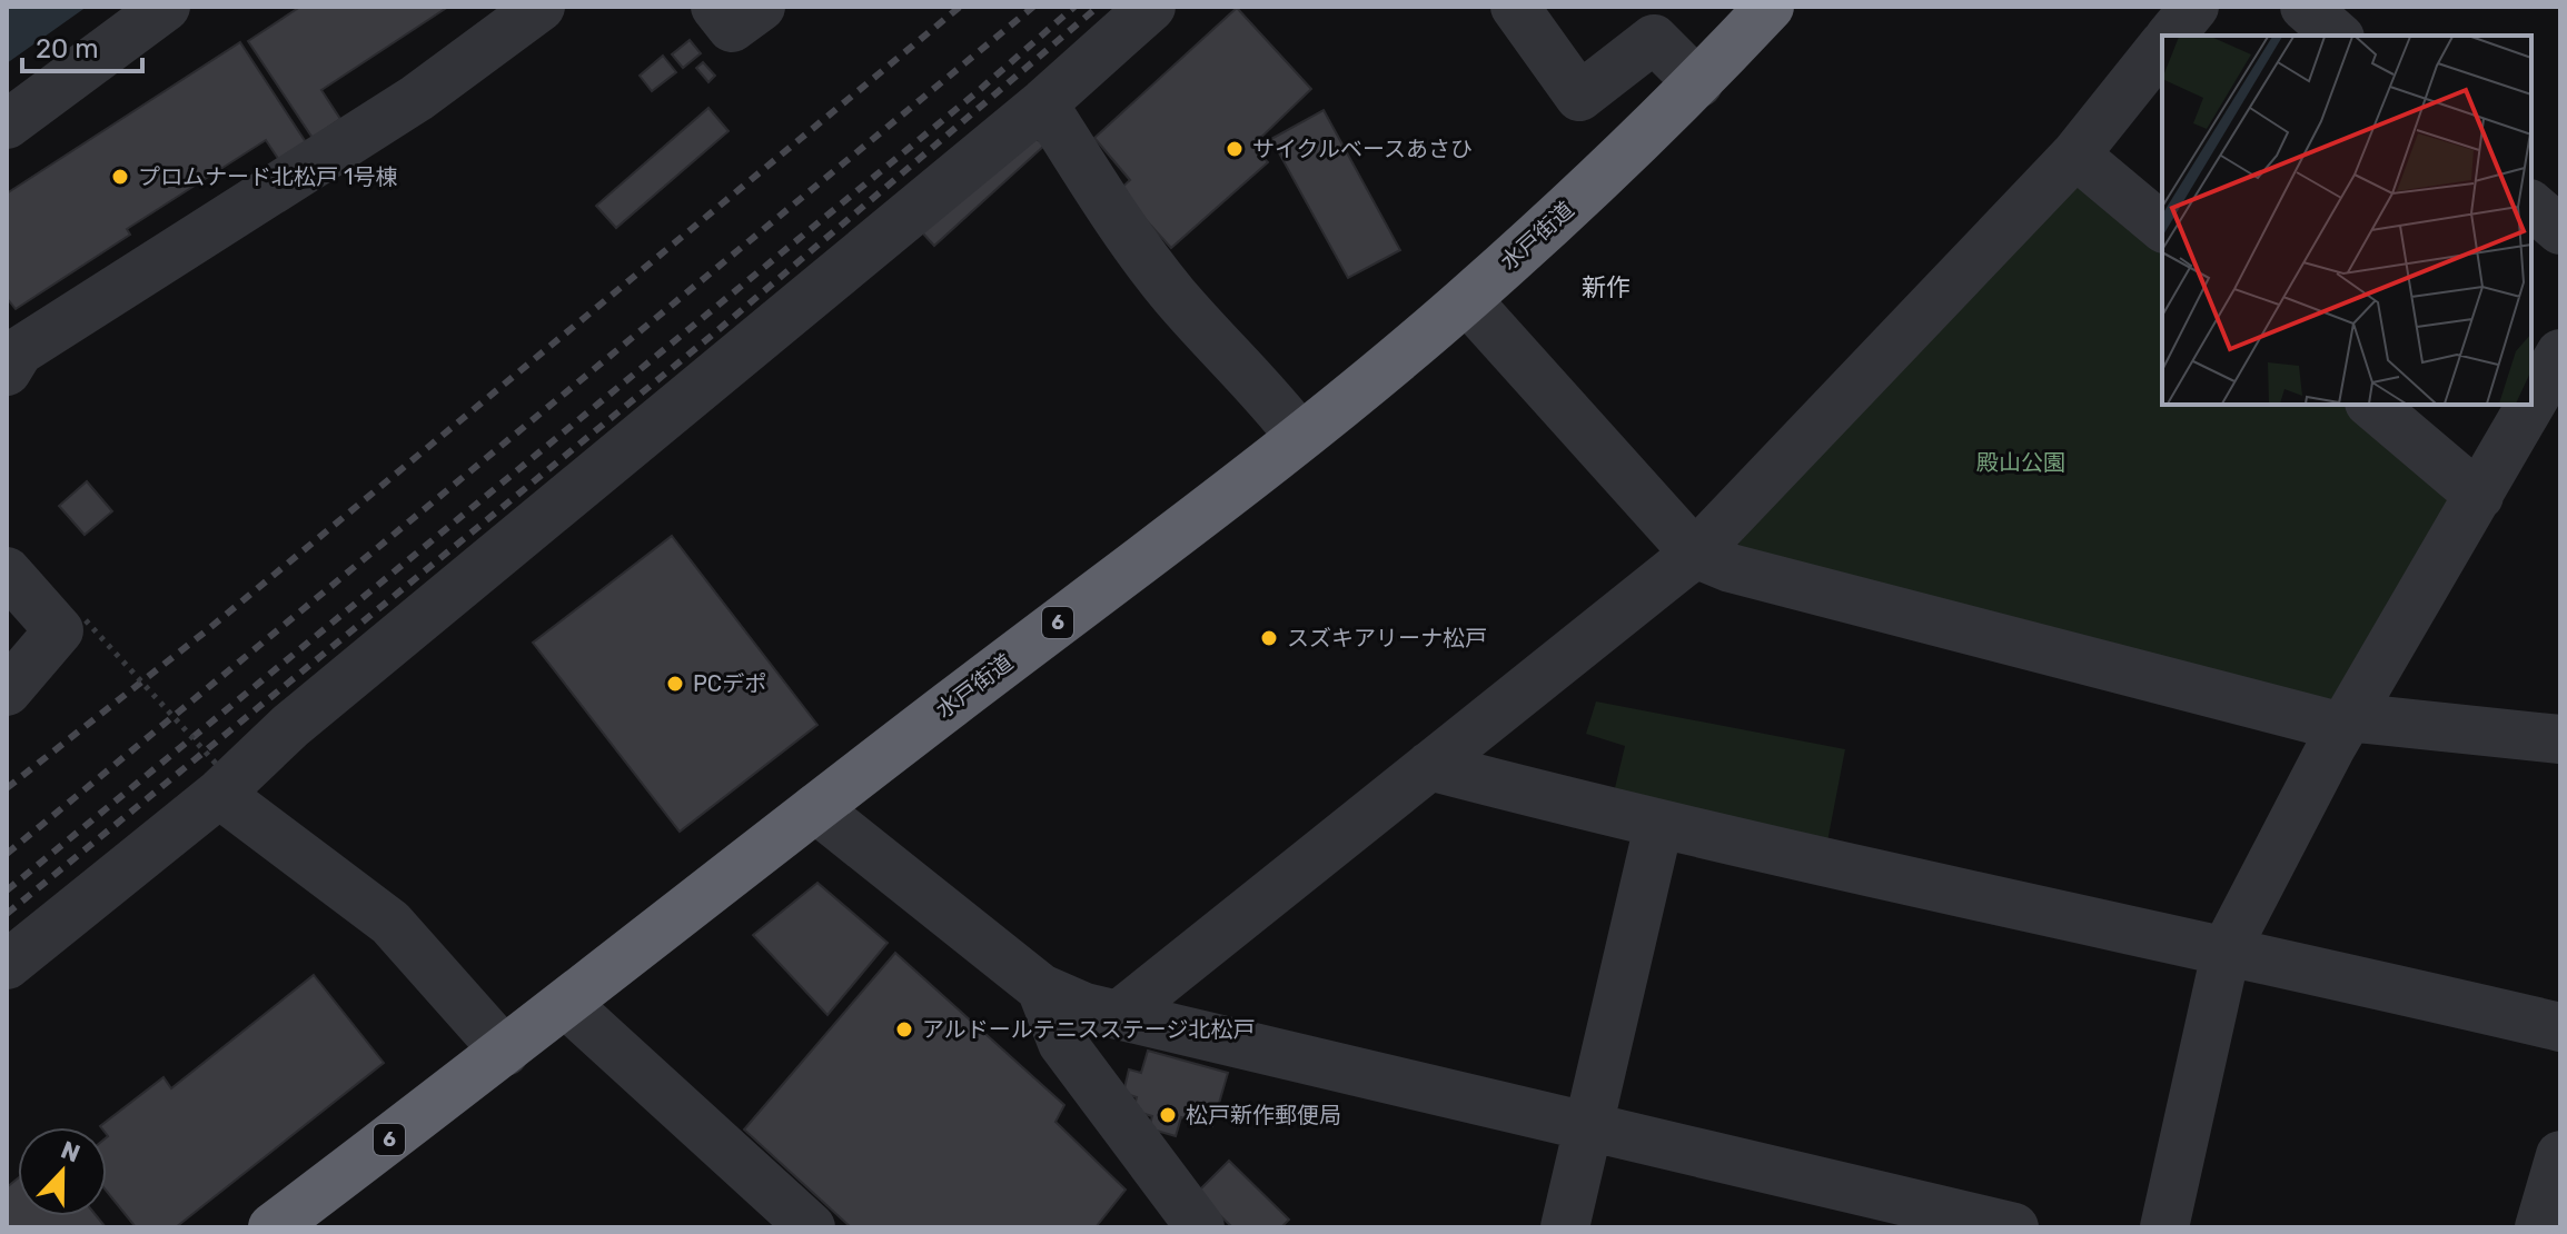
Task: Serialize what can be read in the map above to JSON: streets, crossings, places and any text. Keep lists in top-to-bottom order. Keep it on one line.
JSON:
{"streets":{"highway":["水戸街道","6"]},"districts":["新作"],"parks":["殿山公園"],"places":["サイクルベースあさひ","プロムナード北松戸 1号棟","スズキアリーナ松戸","PCデポ","アルドールテニスステージ北松戸","松戸新作郵便局"],"scale_bar":"20 m","north":"top"}
